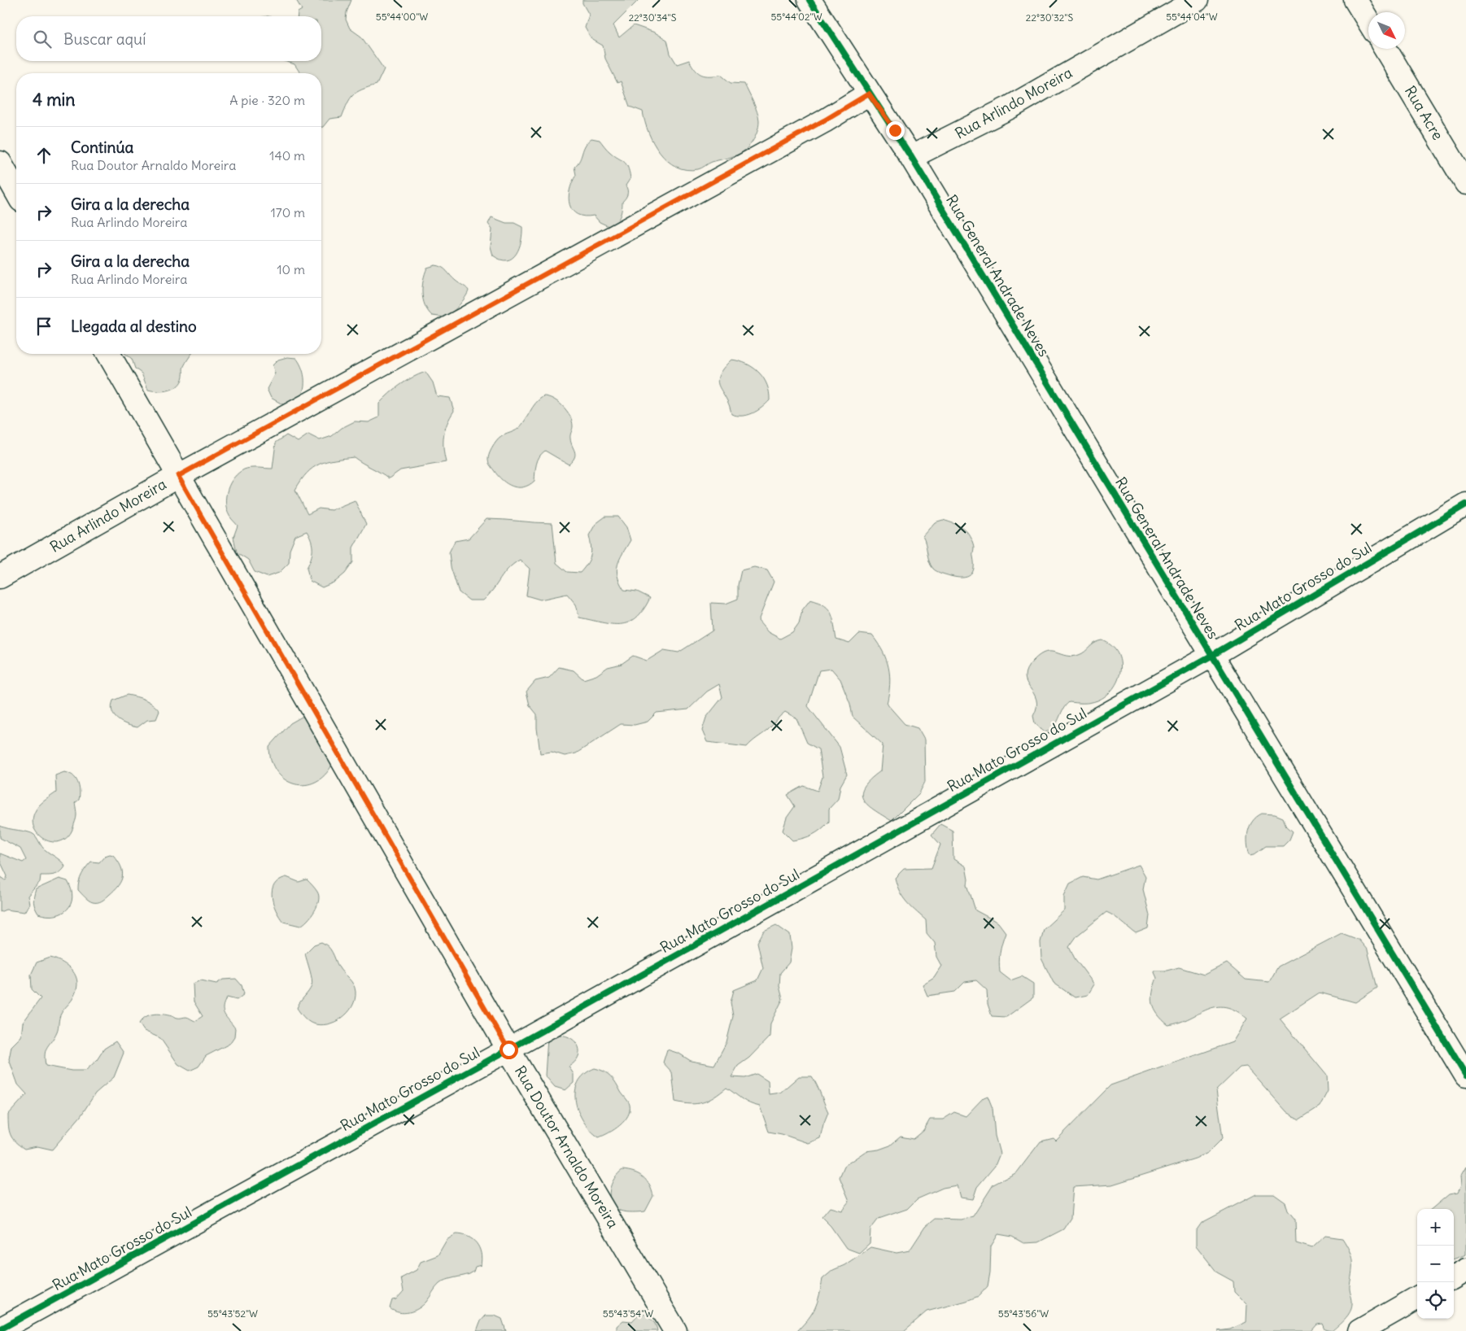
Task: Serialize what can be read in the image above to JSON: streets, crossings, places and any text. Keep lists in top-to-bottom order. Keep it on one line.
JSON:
{"streets":{"street":["Rua Arlindo Moreira","Rua Acre","Rua General Andrade Neves","Rua Mato Grosso do Sul","Rua Doutor Arnaldo Moreira"]},"crossings":[["Rua Arlindo Moreira","Rua General Andrade Neves"],["Rua Arlindo Moreira","Rua Doutor Arnaldo Moreira"],["Rua General Andrade Neves","Rua Mato Grosso do Sul"],["Rua Mato Grosso do Sul","Rua Doutor Arnaldo Moreira"]],"north":"bottom right","page":{"search":"Buscar aquí","heading":["4 min","A pie · 320 m"],"list":[["Continúa","Rua Doutor Arnaldo Moreira","140 m"],["Gira a la derecha","Rua Arlindo Moreira","170 m"],["Gira a la derecha","Rua Arlindo Moreira","10 m"],"Llegada al destino"],"map_buttons":["+","−"]},"coordinates":["55°44'00\"W","55°44'02\"W","55°44'04\"W","22°30'34\"S","22°30'32\"S","55°43'52\"W","55°43'54\"W","55°43'56\"W"]}
